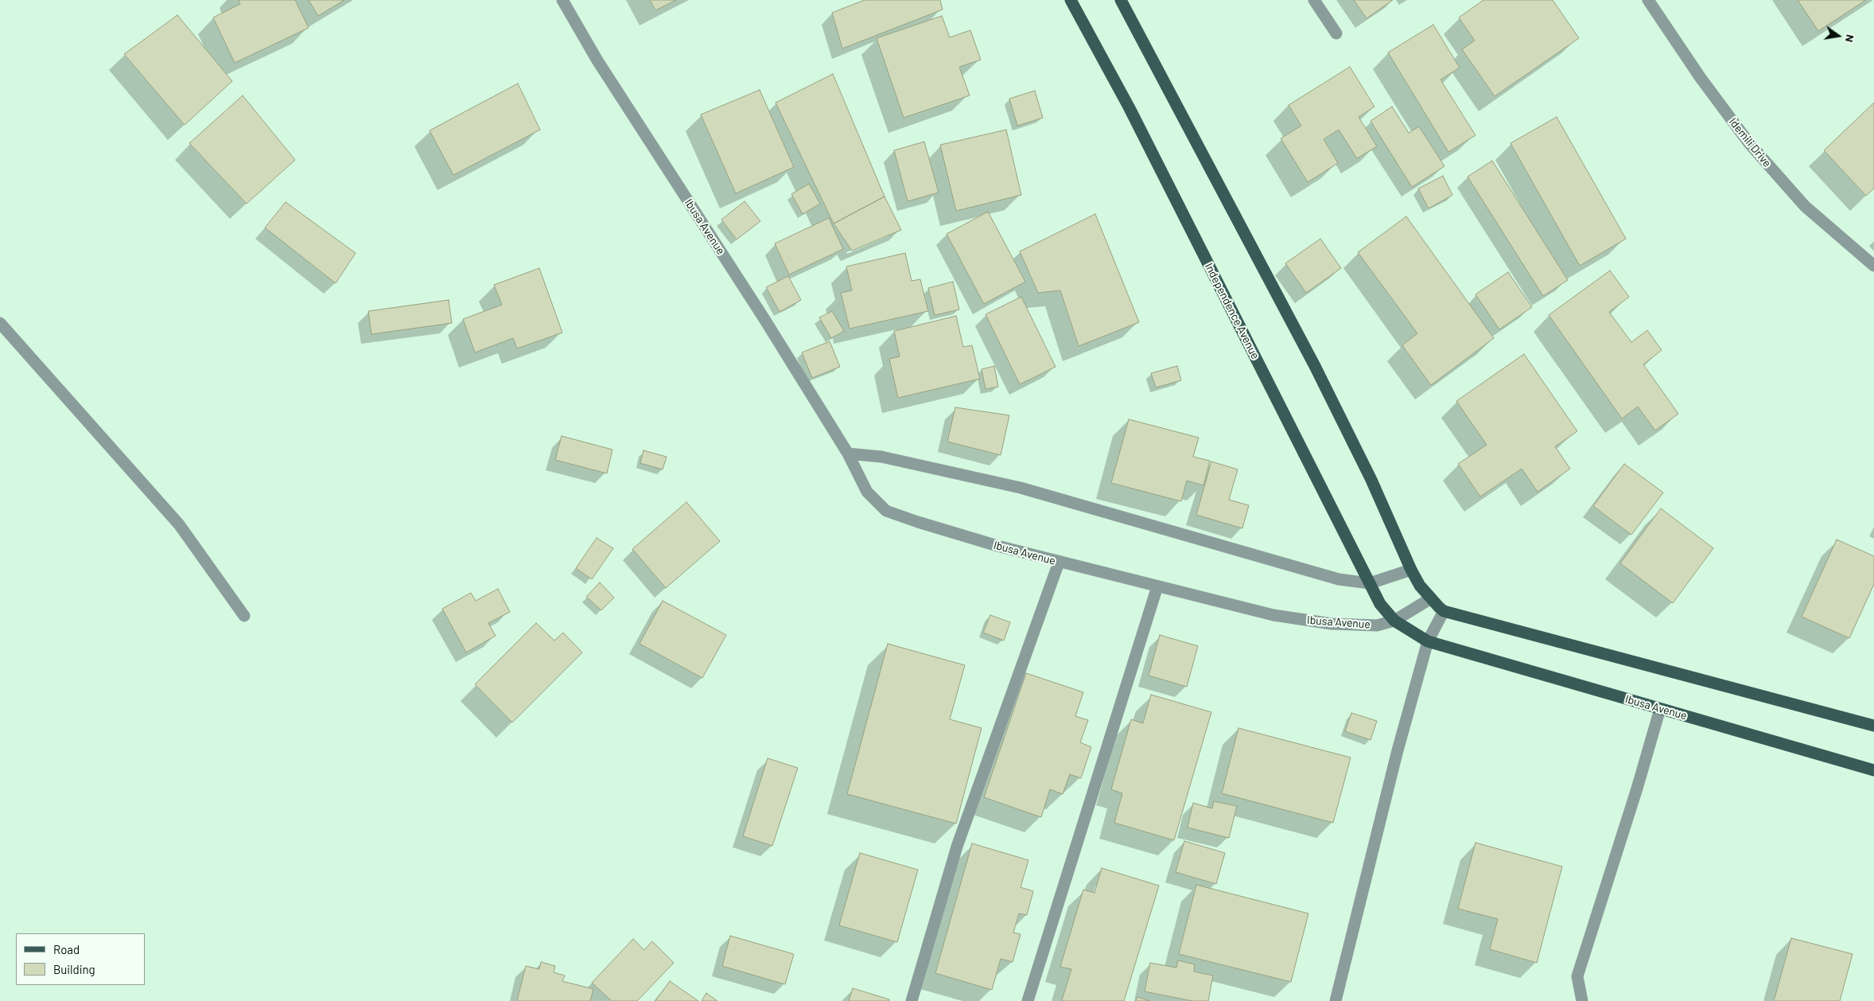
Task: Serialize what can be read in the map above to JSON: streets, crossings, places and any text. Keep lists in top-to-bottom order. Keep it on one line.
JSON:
{"streets":{"main road":["Ibusa Avenue","Independence Avenue"],"street":["Idemili Drive"]},"crossings":[["Ibusa Avenue","Independence Avenue"]],"legend":["Road","Building"],"north":"right"}
